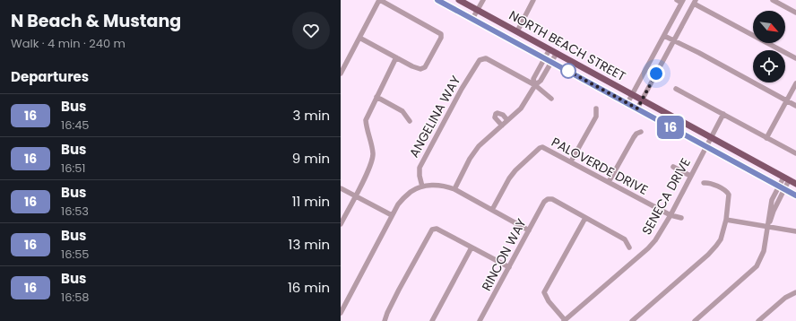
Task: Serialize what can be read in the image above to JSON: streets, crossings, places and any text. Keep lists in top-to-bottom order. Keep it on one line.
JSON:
{"streets":{"main road":["NORTH BEACH STREET"],"street":["ANGELINA WAY","PALOVERDE DRIVE","SENECA DRIVE","RINCON WAY"]},"crossings":[["NORTH BEACH STREET","SENECA DRIVE"],["PALOVERDE DRIVE","SENECA DRIVE"]],"lines":["bus line 16"],"north":"bottom right","page":{"heading":[["N Beach & Mustang","Walk · 4 min · 240 m"],"Departures"],"on_map":"16","list":[{"mark":"16","name":"Bus","note":"16:45","value":"3 min"},{"mark":"16","name":"Bus","note":"16:51","value":"9 min"},{"mark":"16","name":"Bus","note":"16:53","value":"11 min"},{"mark":"16","name":"Bus","note":"16:55","value":"13 min"},{"mark":"16","name":"Bus","note":"16:58","value":"16 min"}]}}
